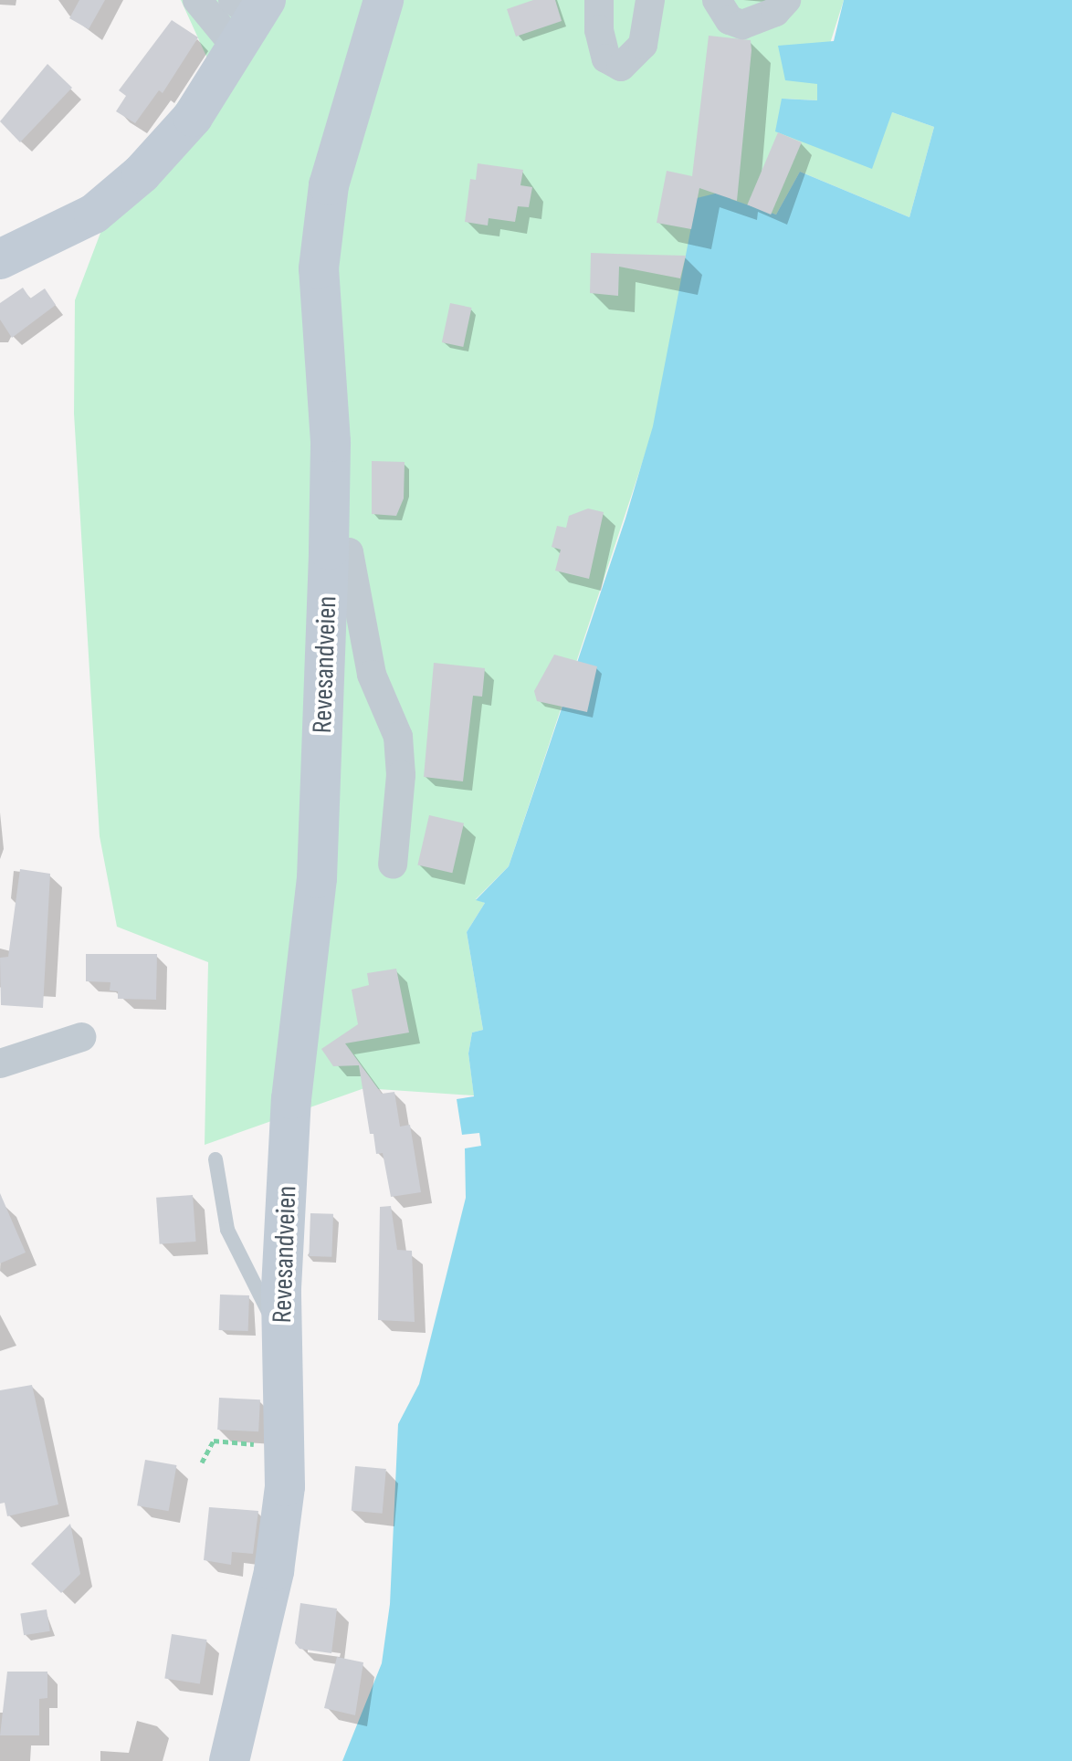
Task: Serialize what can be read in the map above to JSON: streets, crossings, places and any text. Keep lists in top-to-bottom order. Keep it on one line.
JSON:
{"streets":{"main road":["Revesandveien"]}}
